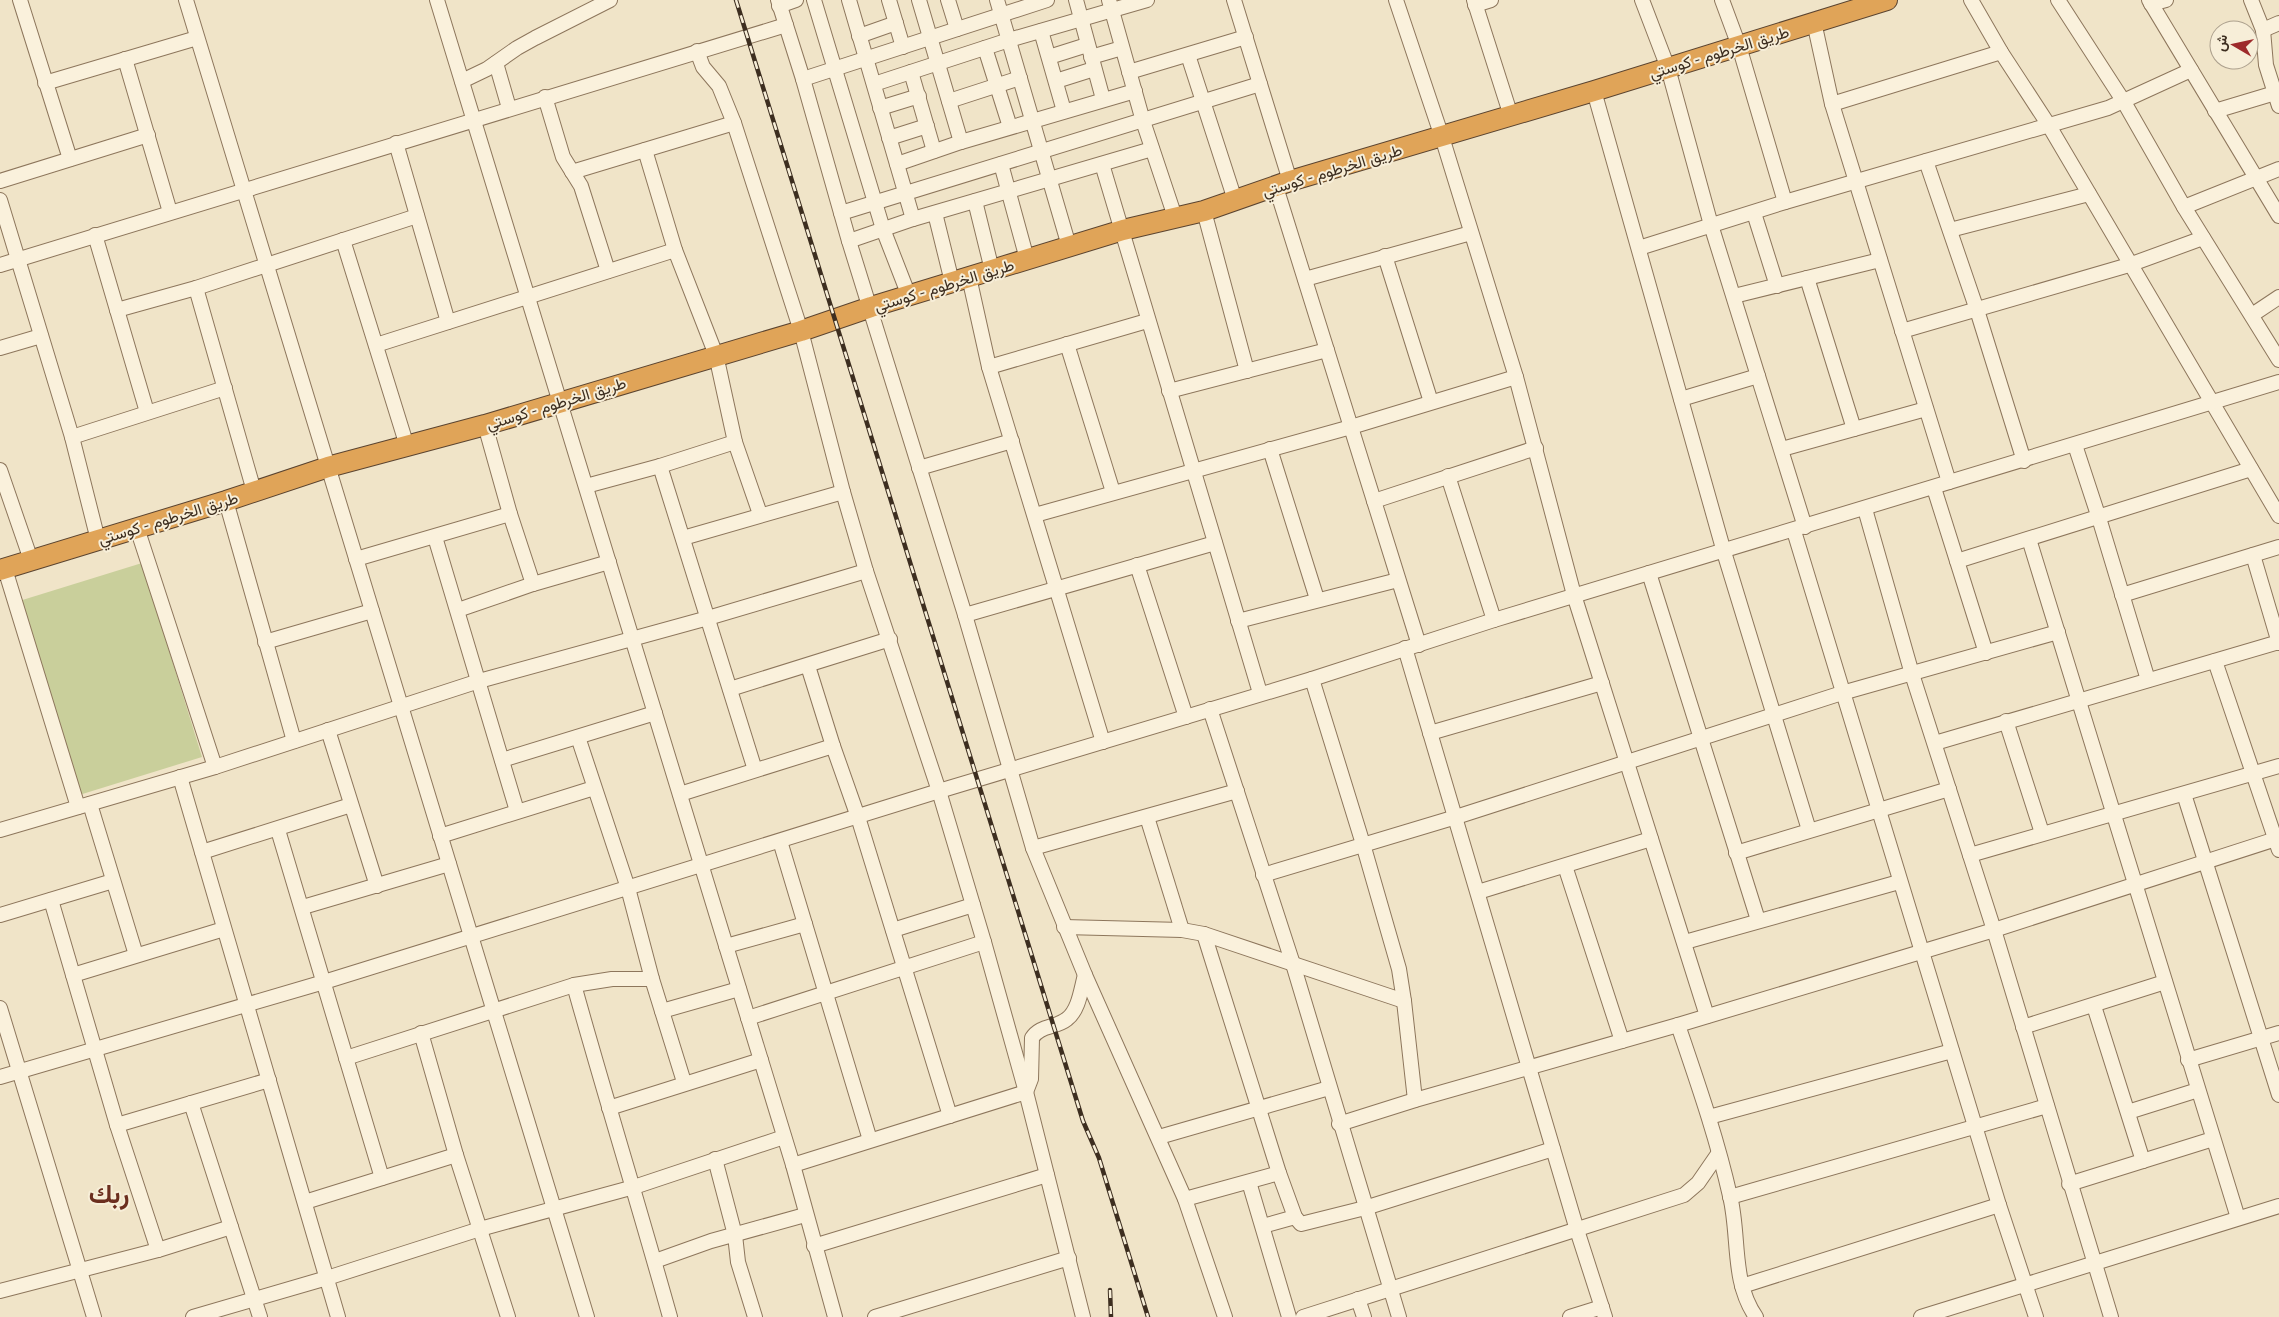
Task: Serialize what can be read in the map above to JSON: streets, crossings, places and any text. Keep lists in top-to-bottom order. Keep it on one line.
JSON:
{"streets":{"highway":["طريق الخرطوم - كوستي"]},"districts":["ربك"],"north":"left"}
